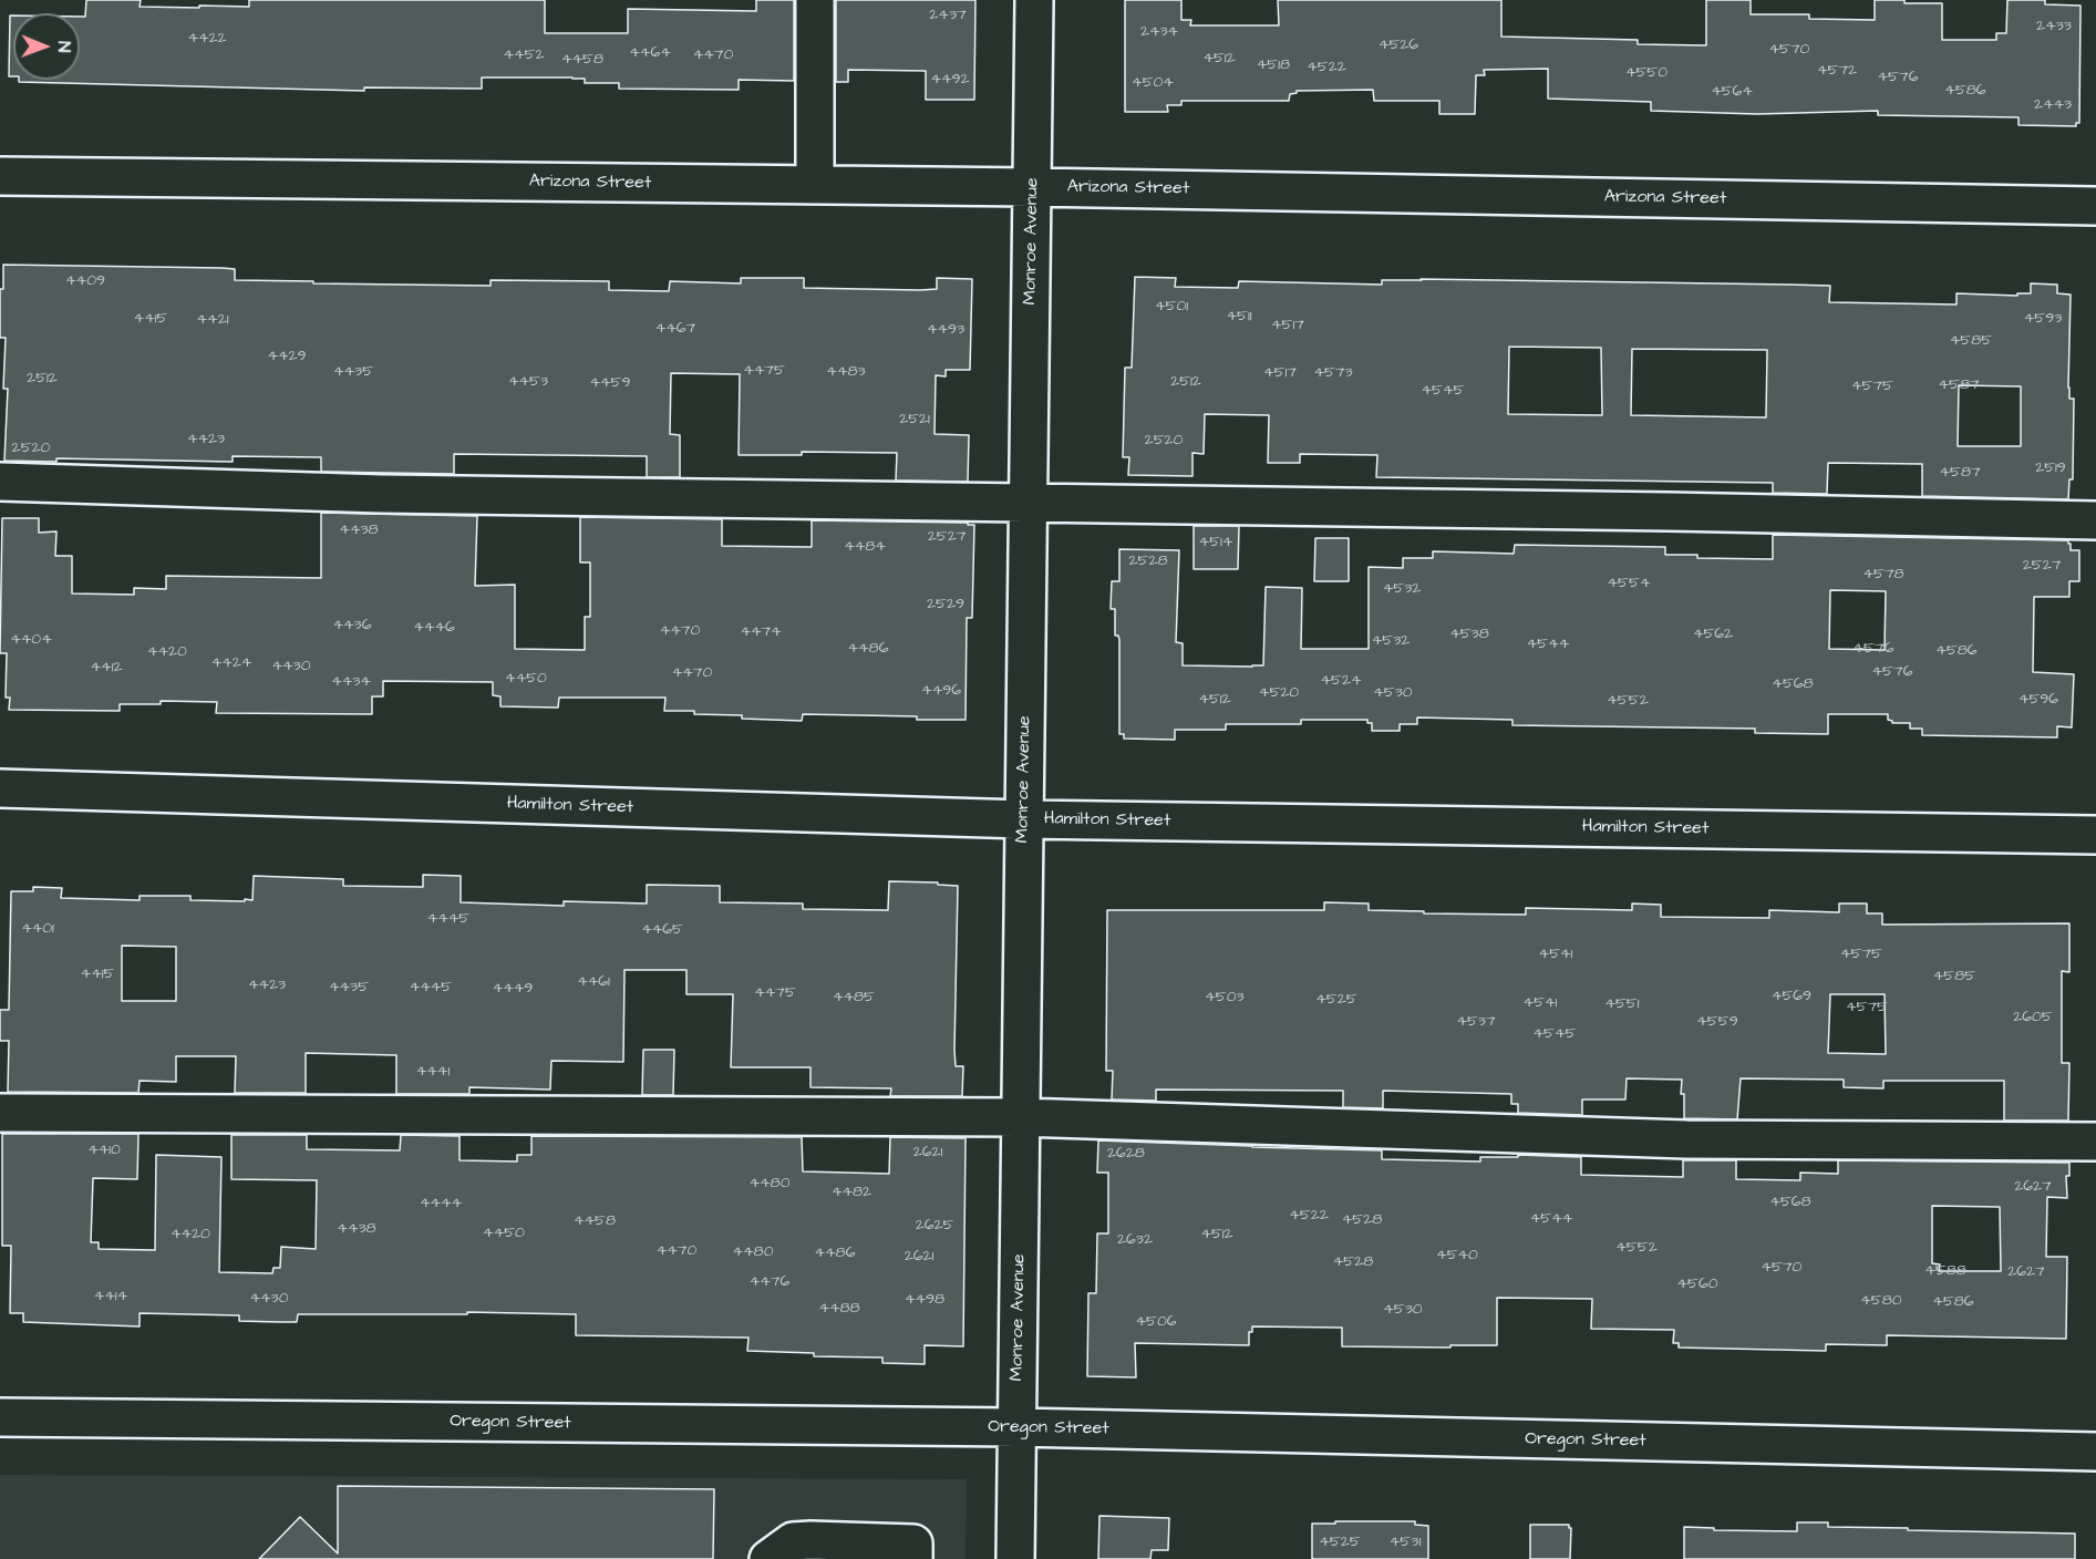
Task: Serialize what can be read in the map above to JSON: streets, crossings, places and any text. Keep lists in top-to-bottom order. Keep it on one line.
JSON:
{"streets":{"street":["Arizona Street","Monroe Avenue","Hamilton Street","Oregon Street"]},"crossings":[["Arizona Street","Monroe Avenue"],["Monroe Avenue","Hamilton Street"],["Monroe Avenue","Oregon Street"]],"house_numbers":["2437","2433","2434","4422","4526","4570","4464","4452","4470","4512","4458","4518","4522","4572","4550","4576","4492","4504","4586","4564","2443","4409","4501","4511","4415","4593","4421","4517","4467","4493","4585","4429","4475","4435","4483","4517","4573","2512","4453","2512","4459","4587","4575","4545","2521","4423","2520","2520","2519","4587","4438","2527","4514","4484","2528","2527","4578","4554","4532","2529","4436","4446","4470","4474","4538","4562","4404","4532","4544","4486","4576","4586","4420","4424","4430","4412","4576","4470","4450","4524","4434","4568","4496","4520","4530","4512","4596","4552","4445","4401","4465","4541","4575","4415","4585","4461","4423","4435","4445","4449","4475","4569","4485","4503","4525","4541","4551","4575","2605","4537","4559","4545","4441","4410","2621","2628","4480","2627","4482","4568","4444","4522","4544","4528","4458","2625","4438","4450","4420","4512","2632","4552","4470","4480","4486","4540","2621","4528","4570","4588","2627","4476","4560","4414","4430","4498","4580","4586","4488","4530","4506","4525","4531"],"north":"right"}
